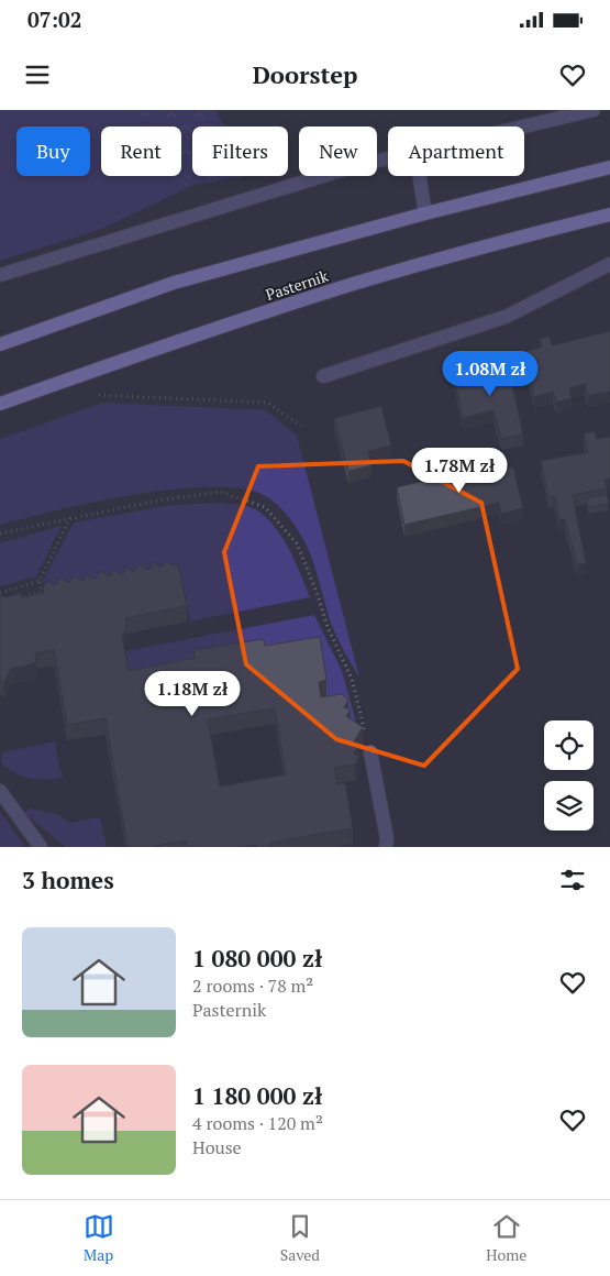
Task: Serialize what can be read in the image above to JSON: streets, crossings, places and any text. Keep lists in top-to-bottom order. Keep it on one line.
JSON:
{"streets":{"main road":["Pasternik"]},"page":{"status":"07:02","header":"Doorstep","chip":["Buy","Rent","Filters","New","Apartment"],"price":["1.08M zł","1.78M zł","1.18M zł"],"heading":"3 homes","list":[{"name":"1 080 000 zł","note":"2 rooms · 78 m² · Pasternik"},{"name":"1 180 000 zł","note":"4 rooms · 120 m² · House"}],"tabs":["Map","Saved","Home"]}}
